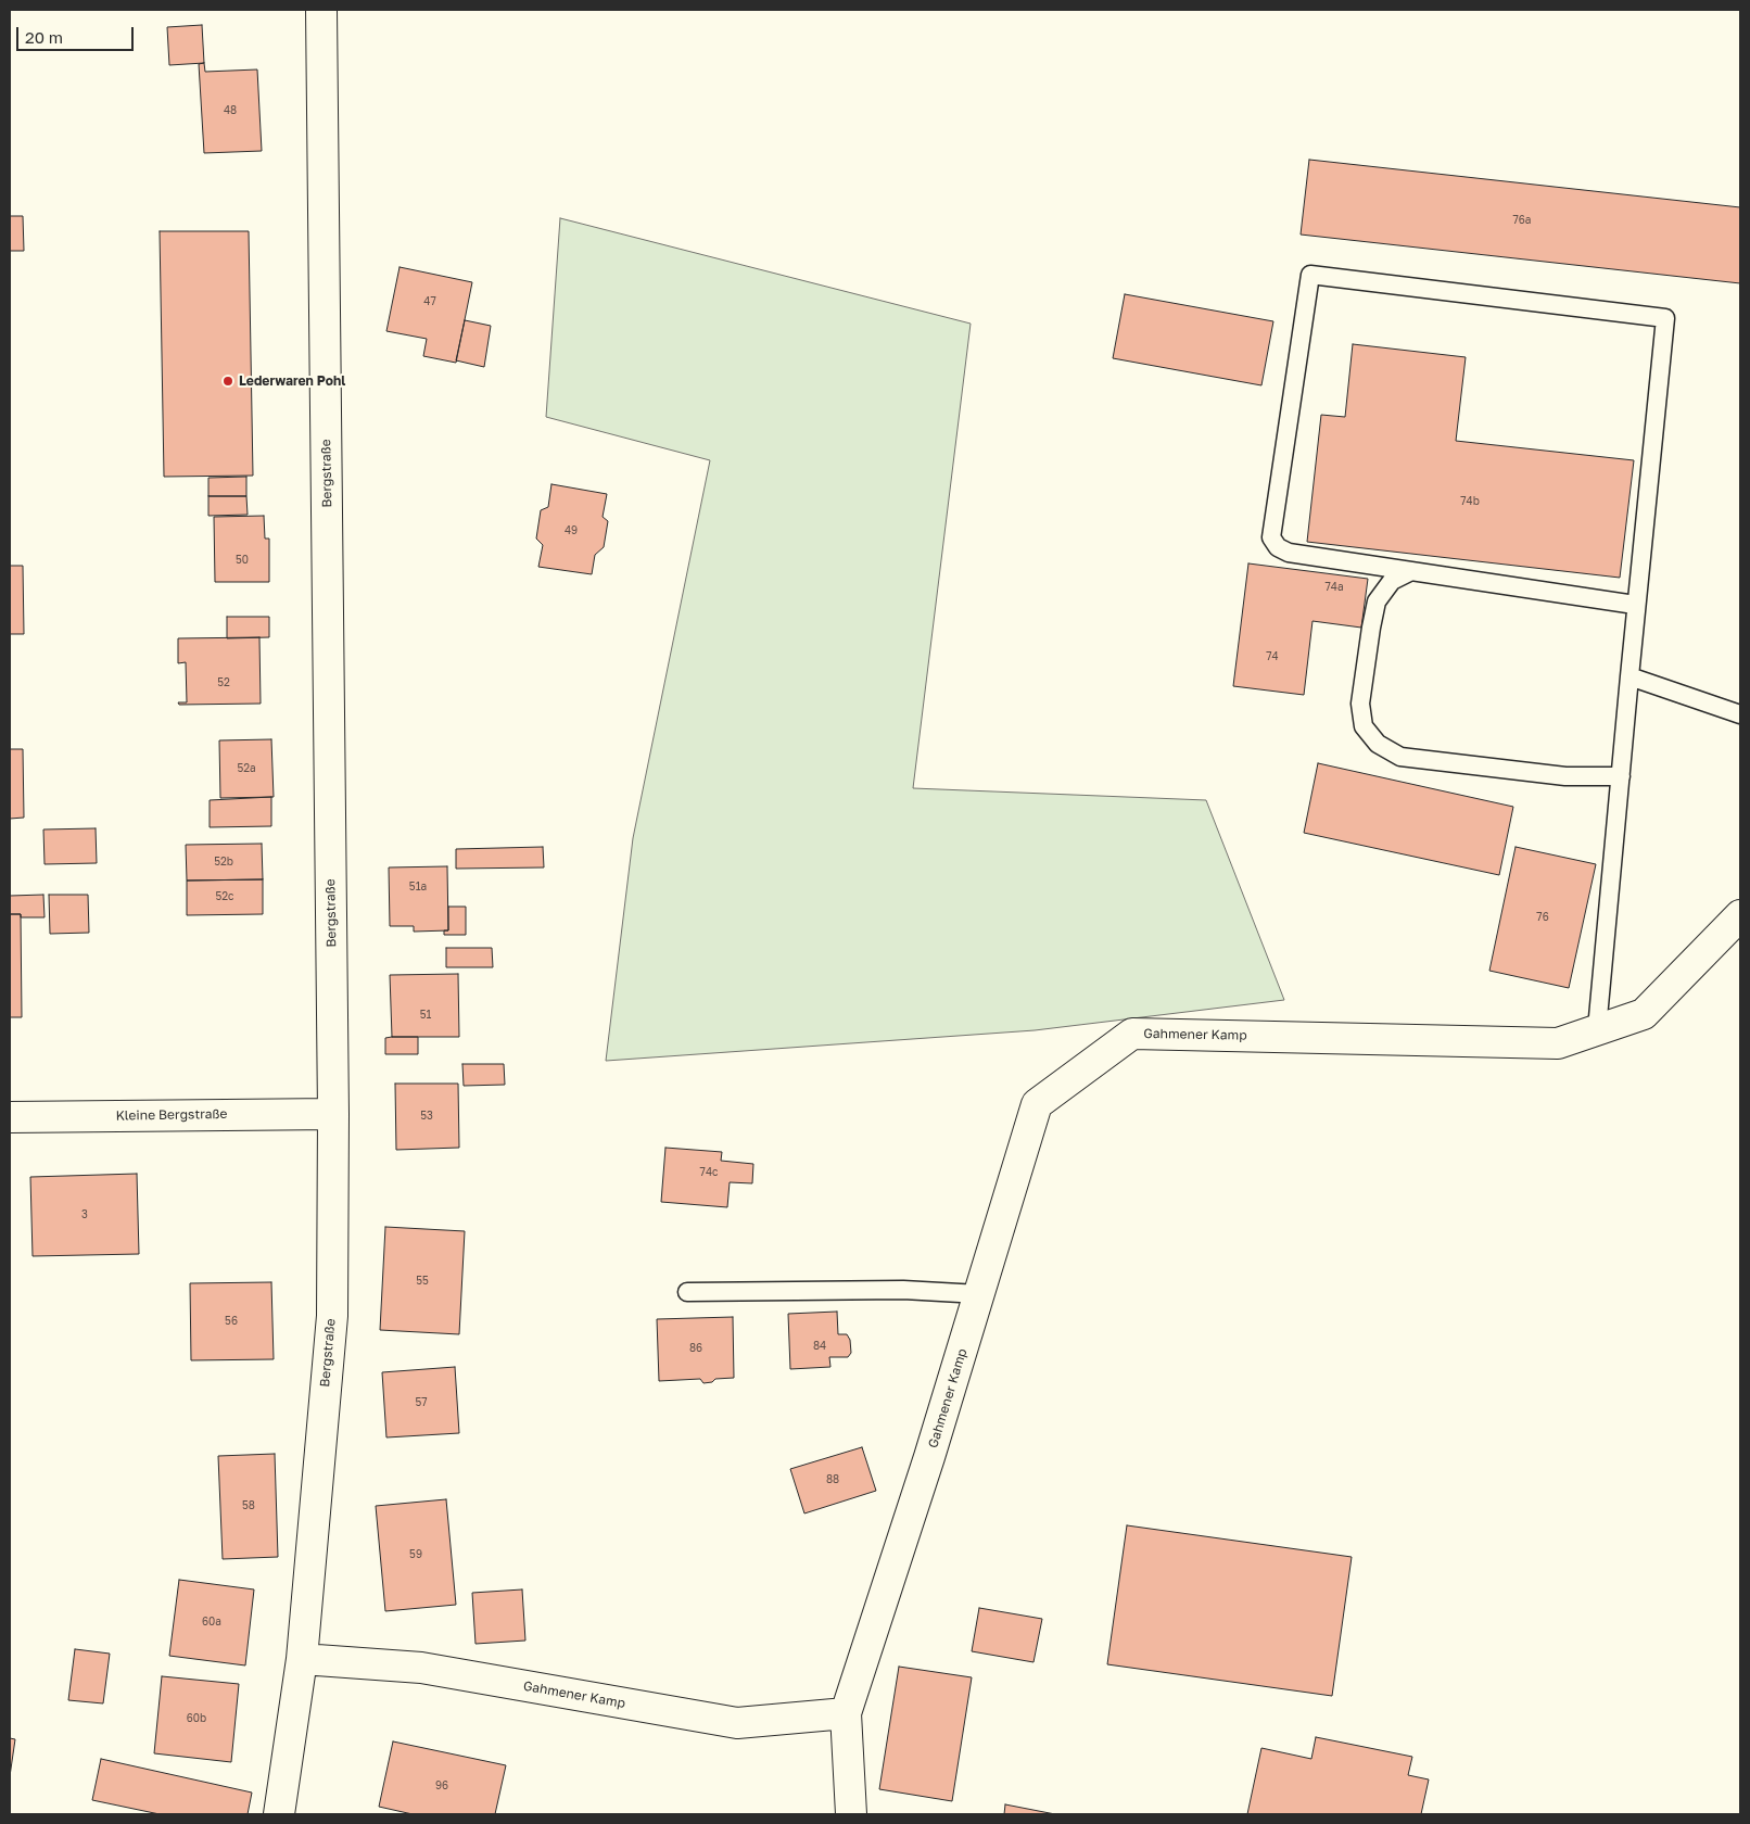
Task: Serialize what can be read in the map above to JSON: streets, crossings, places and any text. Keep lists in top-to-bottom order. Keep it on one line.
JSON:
{"streets":{"street":["Bergstraße","Gahmener Kamp","Kleine Bergstraße"]},"crossings":[["Bergstraße","Gahmener Kamp"],["Bergstraße","Kleine Bergstraße"]],"places":["Lederwaren Pohl"],"house_numbers":["48","76a","47","74b","49","50","74a","74","52","52a","52b","51a","52c","76","51","53","74c","3","55","56","84","86","57","88","58","59","60a","60b","96"],"scale_bar":"20 m"}
